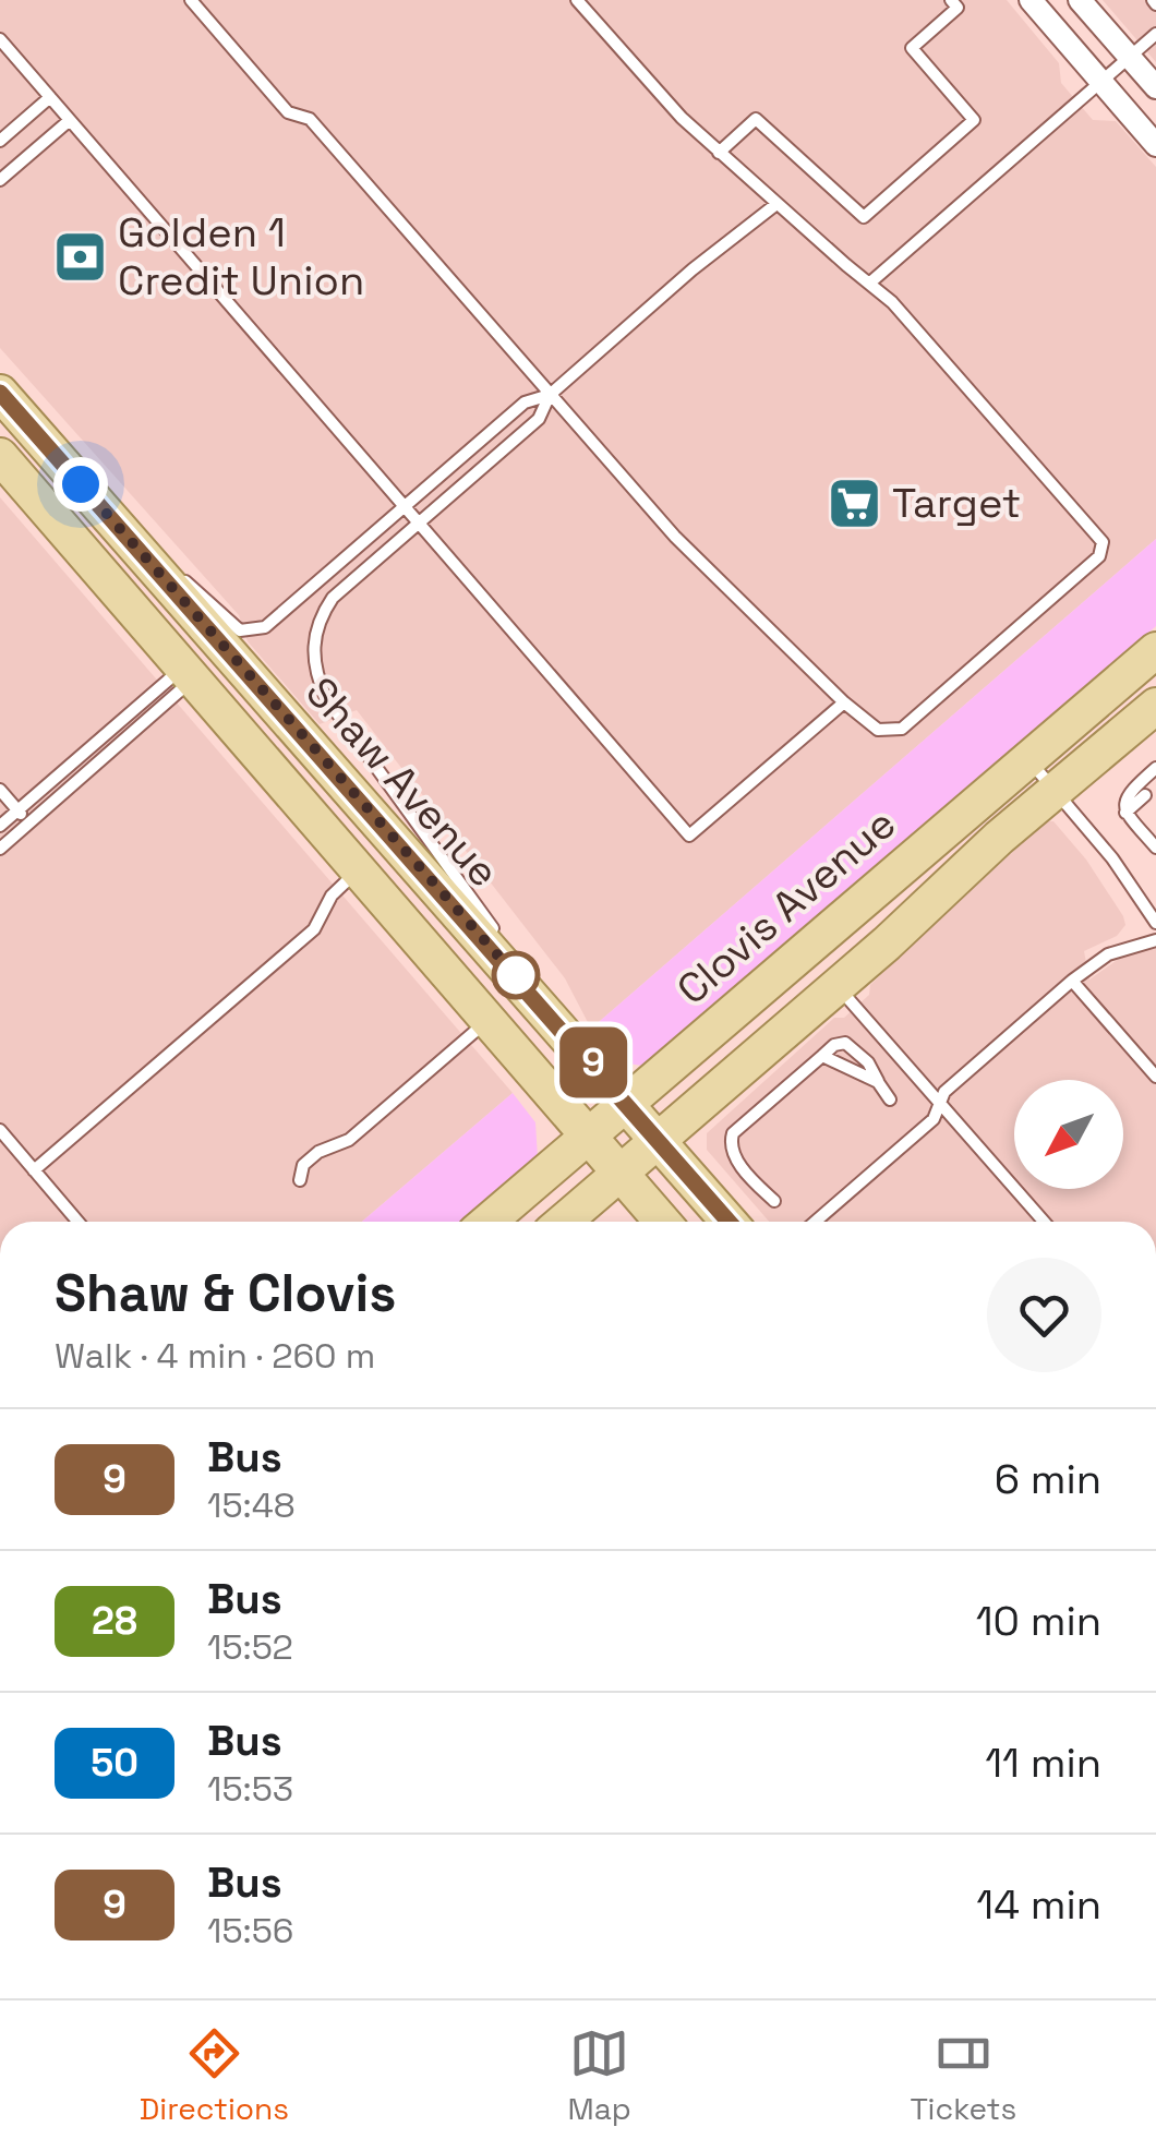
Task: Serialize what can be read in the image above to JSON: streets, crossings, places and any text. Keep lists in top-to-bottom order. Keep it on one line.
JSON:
{"streets":{"main road":["Shaw Avenue","Clovis Avenue"]},"crossings":[["Shaw Avenue","Clovis Avenue"]],"places":{"bank":["Golden 1 Credit Union"],"supermarket":["Target"]},"lines":["bus line 9"],"north":"bottom left","page":{"on_map":"9","heading":["Shaw & Clovis","Walk · 4 min · 260 m"],"list":[{"mark":"9","name":"Bus","note":"15:48","value":"6 min"},{"mark":"28","name":"Bus","note":"15:52","value":"10 min"},{"mark":"50","name":"Bus","note":"15:53","value":"11 min"},{"mark":"9","name":"Bus","note":"15:56","value":"14 min"}],"tabs":["Directions","Map","Tickets"]}}
